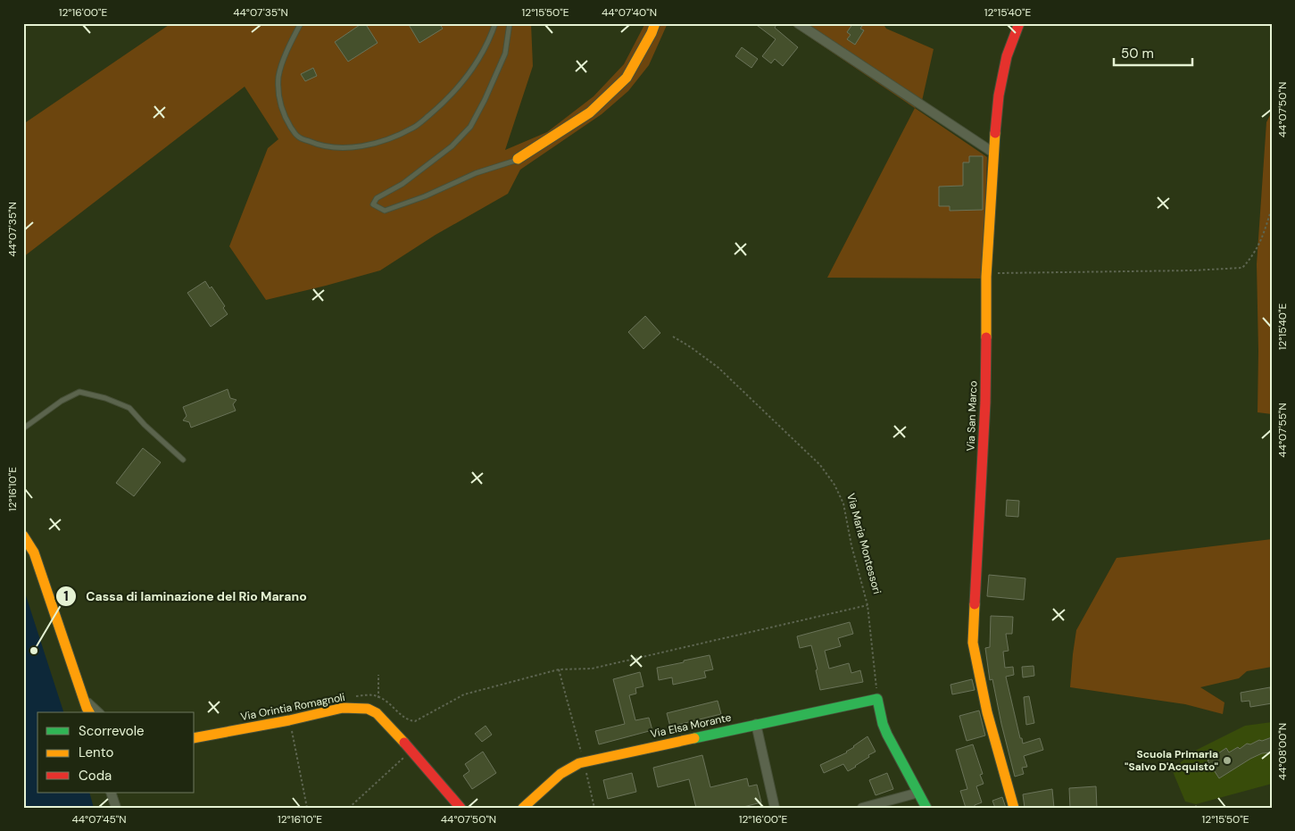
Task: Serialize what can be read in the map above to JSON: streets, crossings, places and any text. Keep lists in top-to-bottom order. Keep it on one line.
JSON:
{"streets":{"street":["Via San Marco","Via Orintia Romagnoli","Via Elsa Morante"],"path":["Via Maria Montessori"]},"crossings":[["Via Maria Montessori","Via Elsa Morante"]],"places":["Cassa di laminazione del Rio Marano","Scuola Primaria \"Salvo D'Acquisto\""],"legend":["Scorrevole","Lento","Coda"],"scale_bar":"50 m","coordinates":["12°16'00\"E","44°07'35\"N","12°15'50\"E","44°07'40\"N","12°15'40\"E","44°07'50\"N","44°07'55\"N","12°16'10\"E","44°08'00\"N","44°07'45\"N"]}
